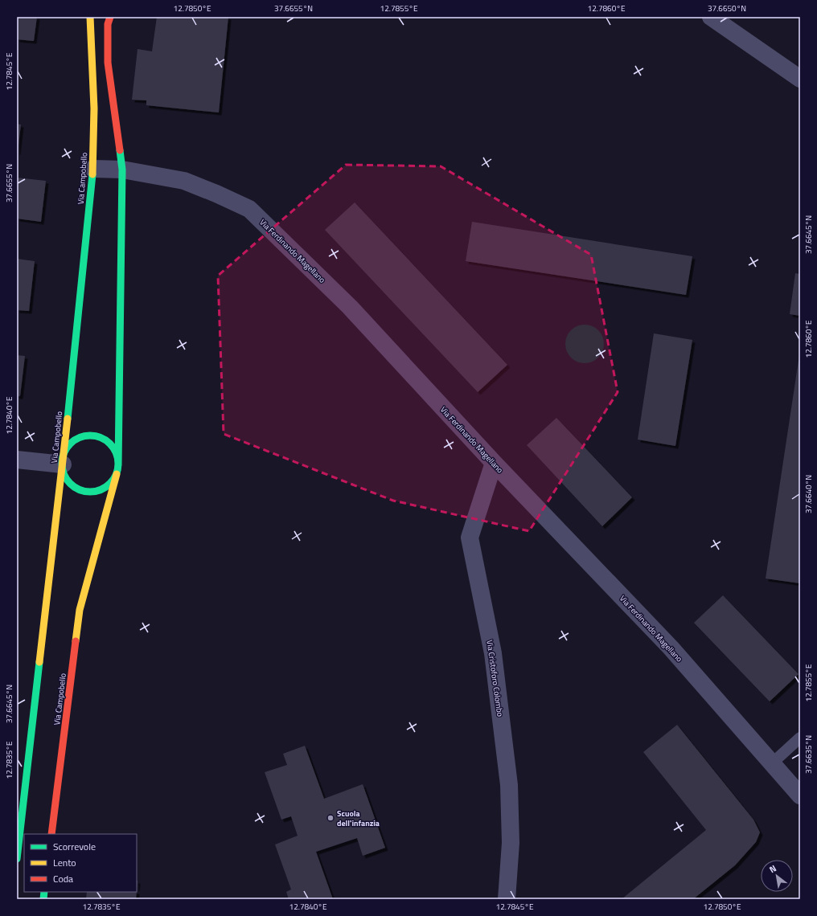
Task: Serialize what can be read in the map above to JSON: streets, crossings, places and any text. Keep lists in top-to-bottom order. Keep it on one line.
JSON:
{"streets":{"main road":["Via Campobello"],"street":["Via Ferdinando Magellano","Via Cristoforo Colombo"]},"crossings":[["Via Campobello","Via Ferdinando Magellano"],["Via Ferdinando Magellano","Via Cristoforo Colombo"]],"places":["Scuola dell'infanzia"],"legend":["Scorrevole","Lento","Coda"],"north":"top left","coordinates":["12.7850°E","37.6655°N","12.7855°E","12.7860°E","37.6650°N","12.7845°E","37.6645°N","12.7840°E","37.6640°N","37.6635°N","12.7835°E"]}
